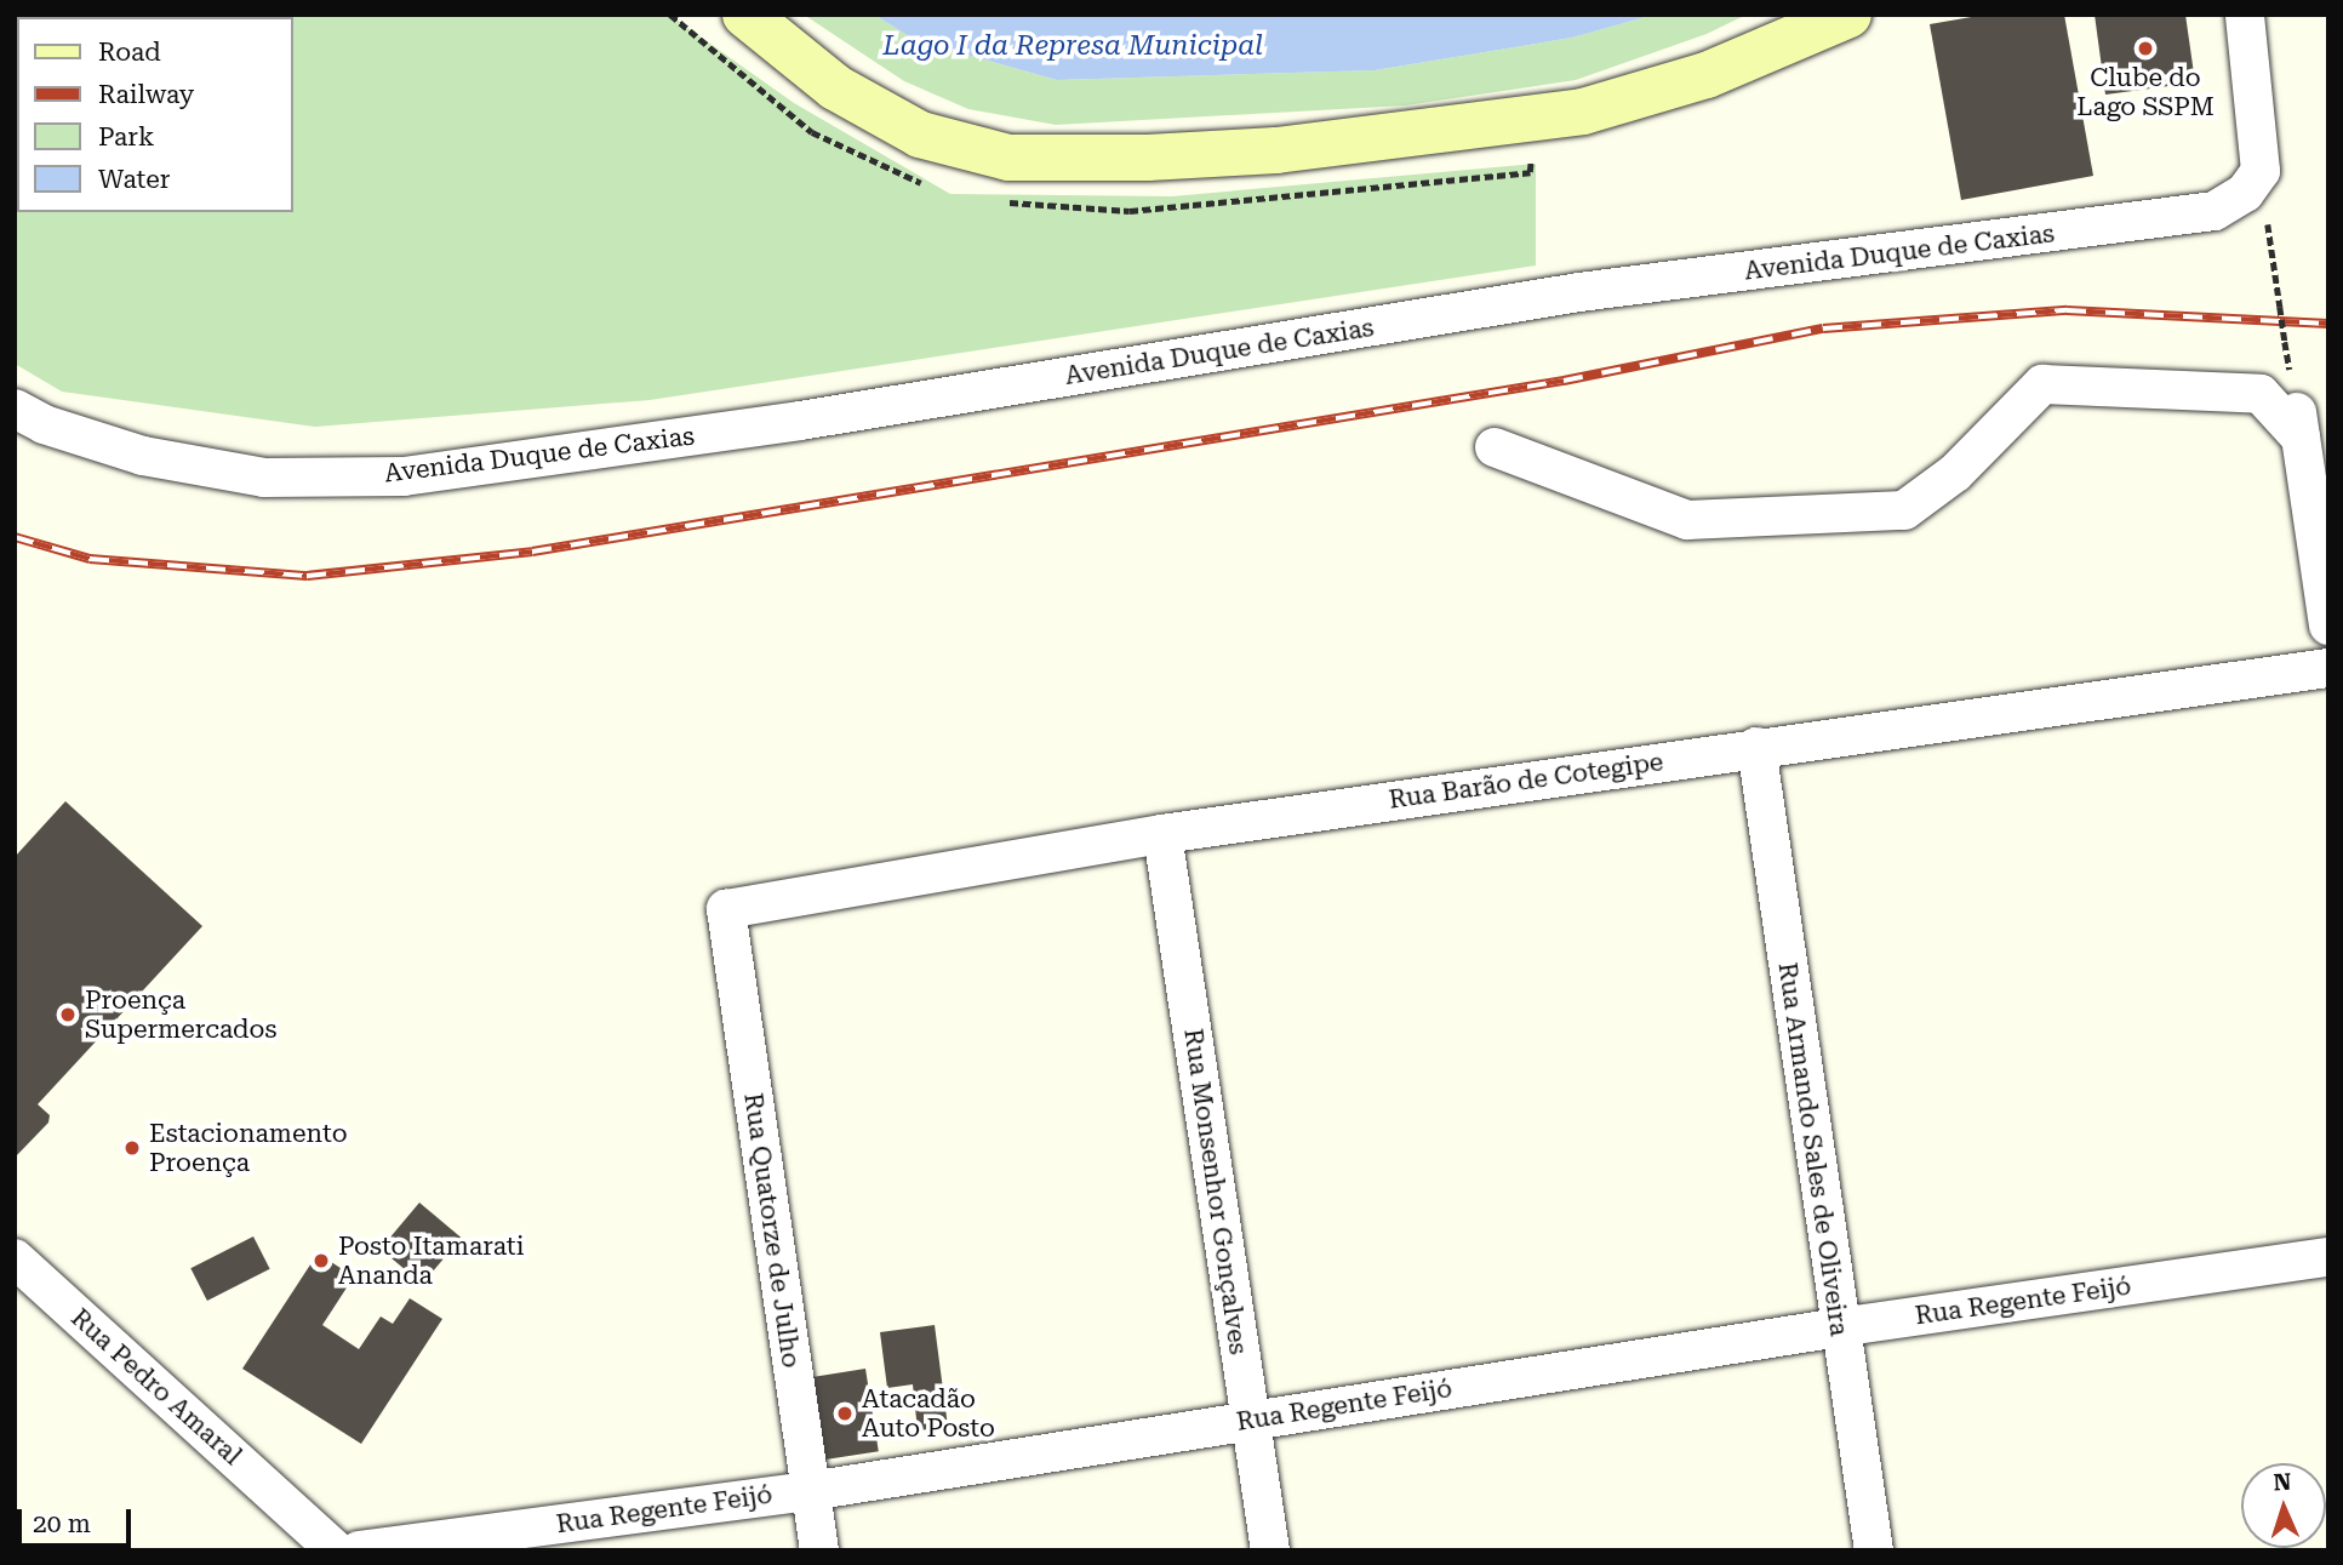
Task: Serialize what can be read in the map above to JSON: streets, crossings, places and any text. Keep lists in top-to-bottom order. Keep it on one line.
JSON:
{"streets":{"street":["Avenida Duque de Caxias","Rua Barão de Cotegipe","Rua Armando Sales de Oliveira","Rua Monsenhor Gonçalves","Rua Quatorze de Julho","Rua Regente Feijó","Rua Pedro Amaral"]},"crossings":[["Rua Barão de Cotegipe","Rua Armando Sales de Oliveira"],["Rua Barão de Cotegipe","Rua Monsenhor Gonçalves"],["Rua Barão de Cotegipe","Rua Quatorze de Julho"],["Rua Armando Sales de Oliveira","Rua Regente Feijó"],["Rua Monsenhor Gonçalves","Rua Regente Feijó"],["Rua Quatorze de Julho","Rua Regente Feijó"]],"water":["Lago I da Represa Municipal"],"places":["Clube do Lago SSPM","Proença Supermercados","Estacionamento Proença","Posto Itamarati Ananda","Atacadão Auto Posto"],"legend":["Road","Railway","Park","Water"],"scale_bar":"20 m","north":"top"}
